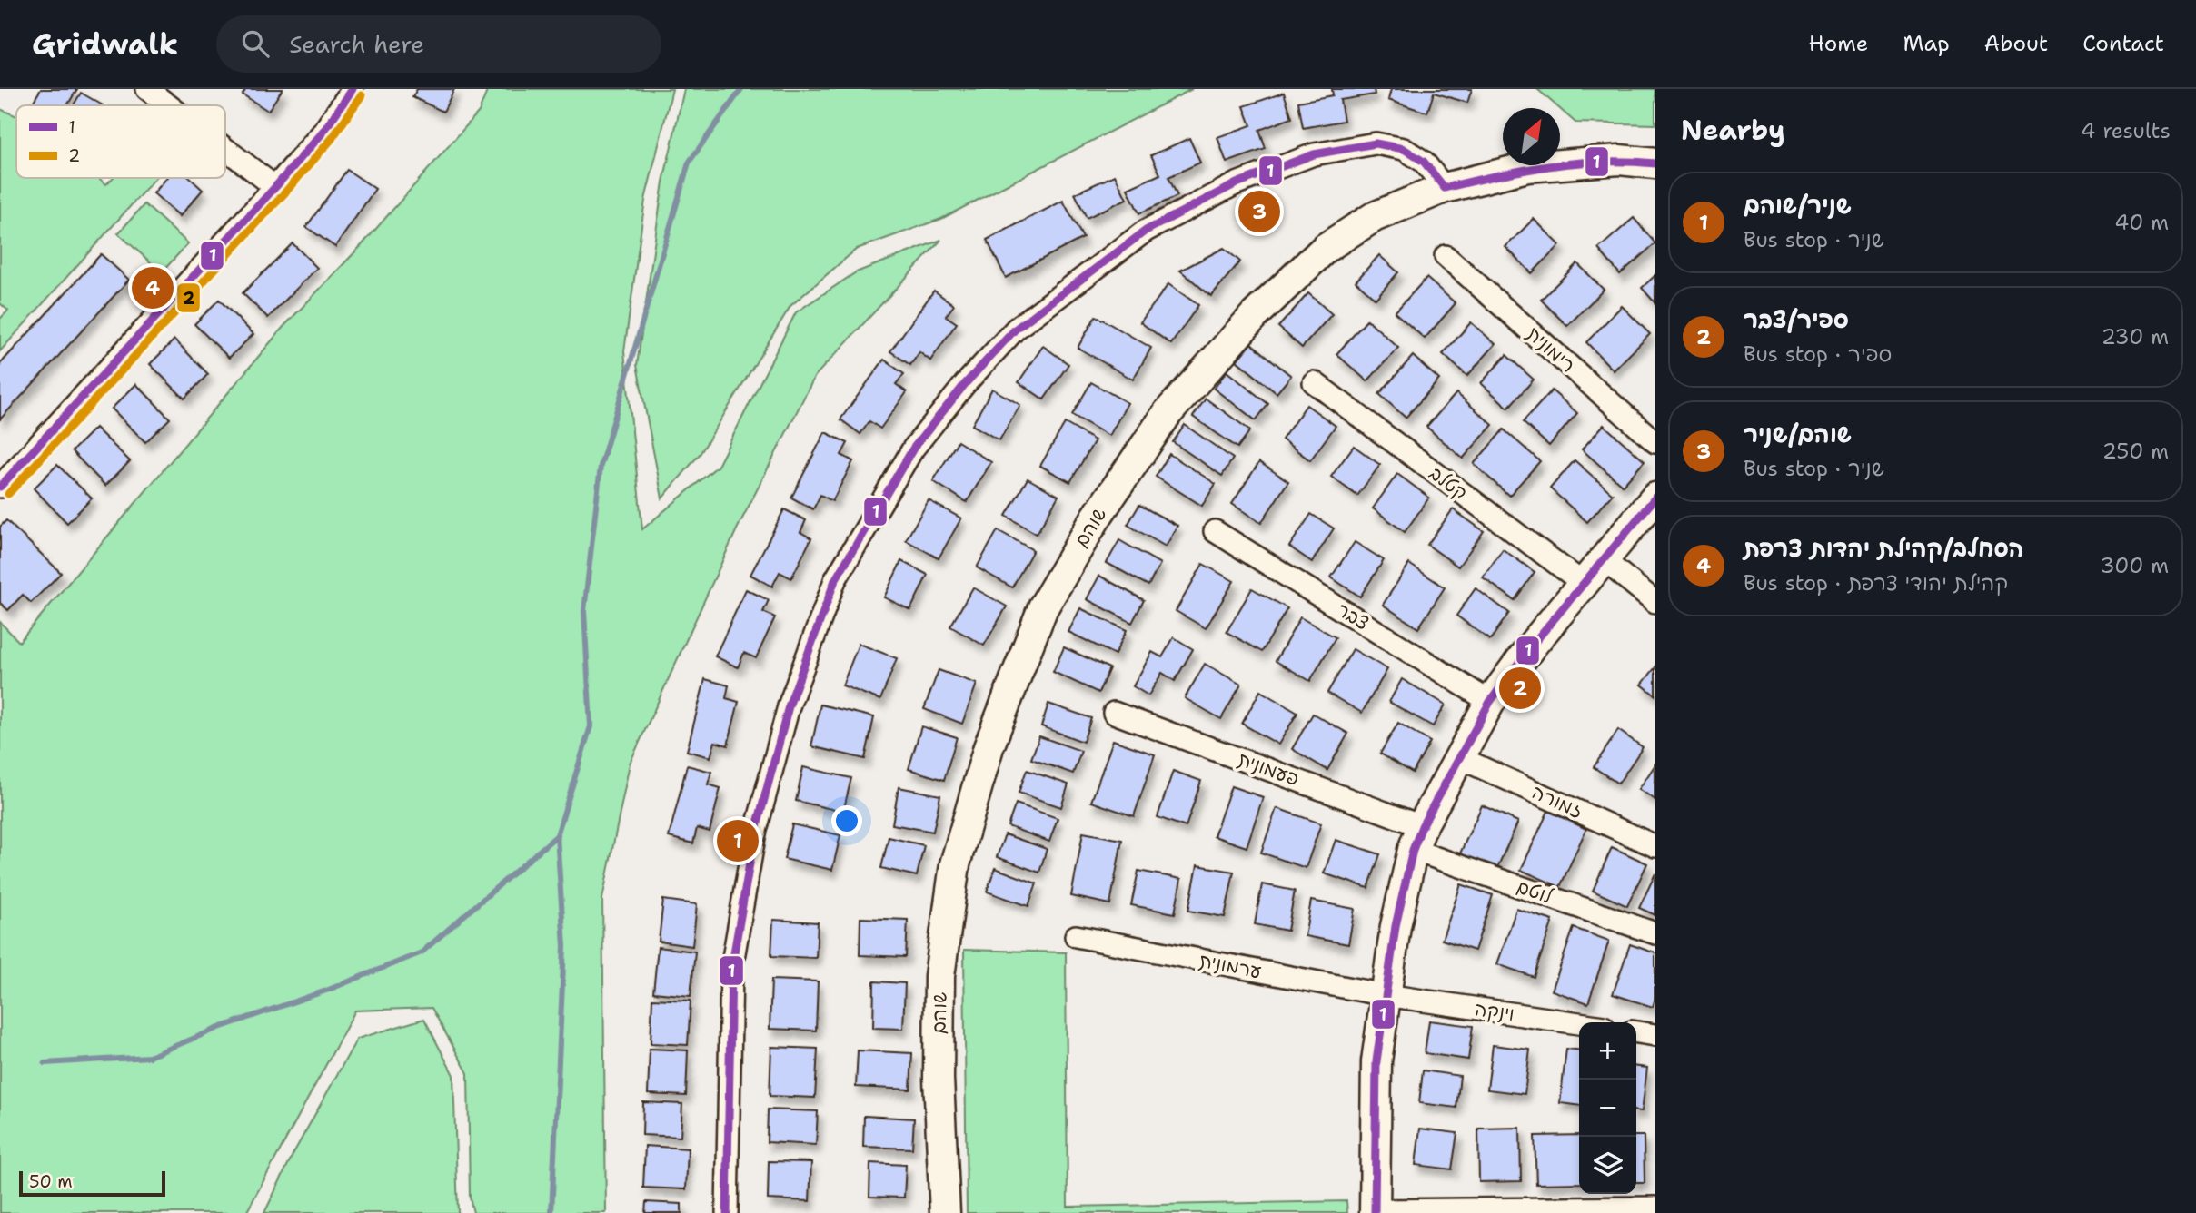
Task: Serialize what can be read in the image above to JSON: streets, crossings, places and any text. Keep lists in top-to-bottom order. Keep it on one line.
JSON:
{"streets":{"street":["רימונית","קטלב","שוהם","צבר","פעמונית","זמורה","לוטם","ערמונית","וינקה"]},"crossings":[["פעמונית","לוטם"],["ערמונית","וינקה"]],"lines":["transit line 1","transit line 2"],"legend":["1","2"],"scale_bar":"50 m","north":"top right","page":{"header":"Gridwalk","search":"Search here","nav":["Home","Map","About","Contact"],"heading":["Nearby","4 results"],"list":[{"mark":"1","name":"שניר/שוהם","note":"Bus stop · שניר","value":"40 m"},{"mark":"2","name":"ספיר/צבר","note":"Bus stop · ספיר","value":"230 m"},{"mark":"3","name":"שוהם/שניר","note":"Bus stop · שניר","value":"250 m"},{"mark":"4","name":"הסחלב/קהילת יהדות צרפת","note":"Bus stop · קהילת יהודי צרפת","value":"300 m"}],"pins":["3","4","2","1"],"map_buttons":["+","−"],"scale":"50 m"}}
